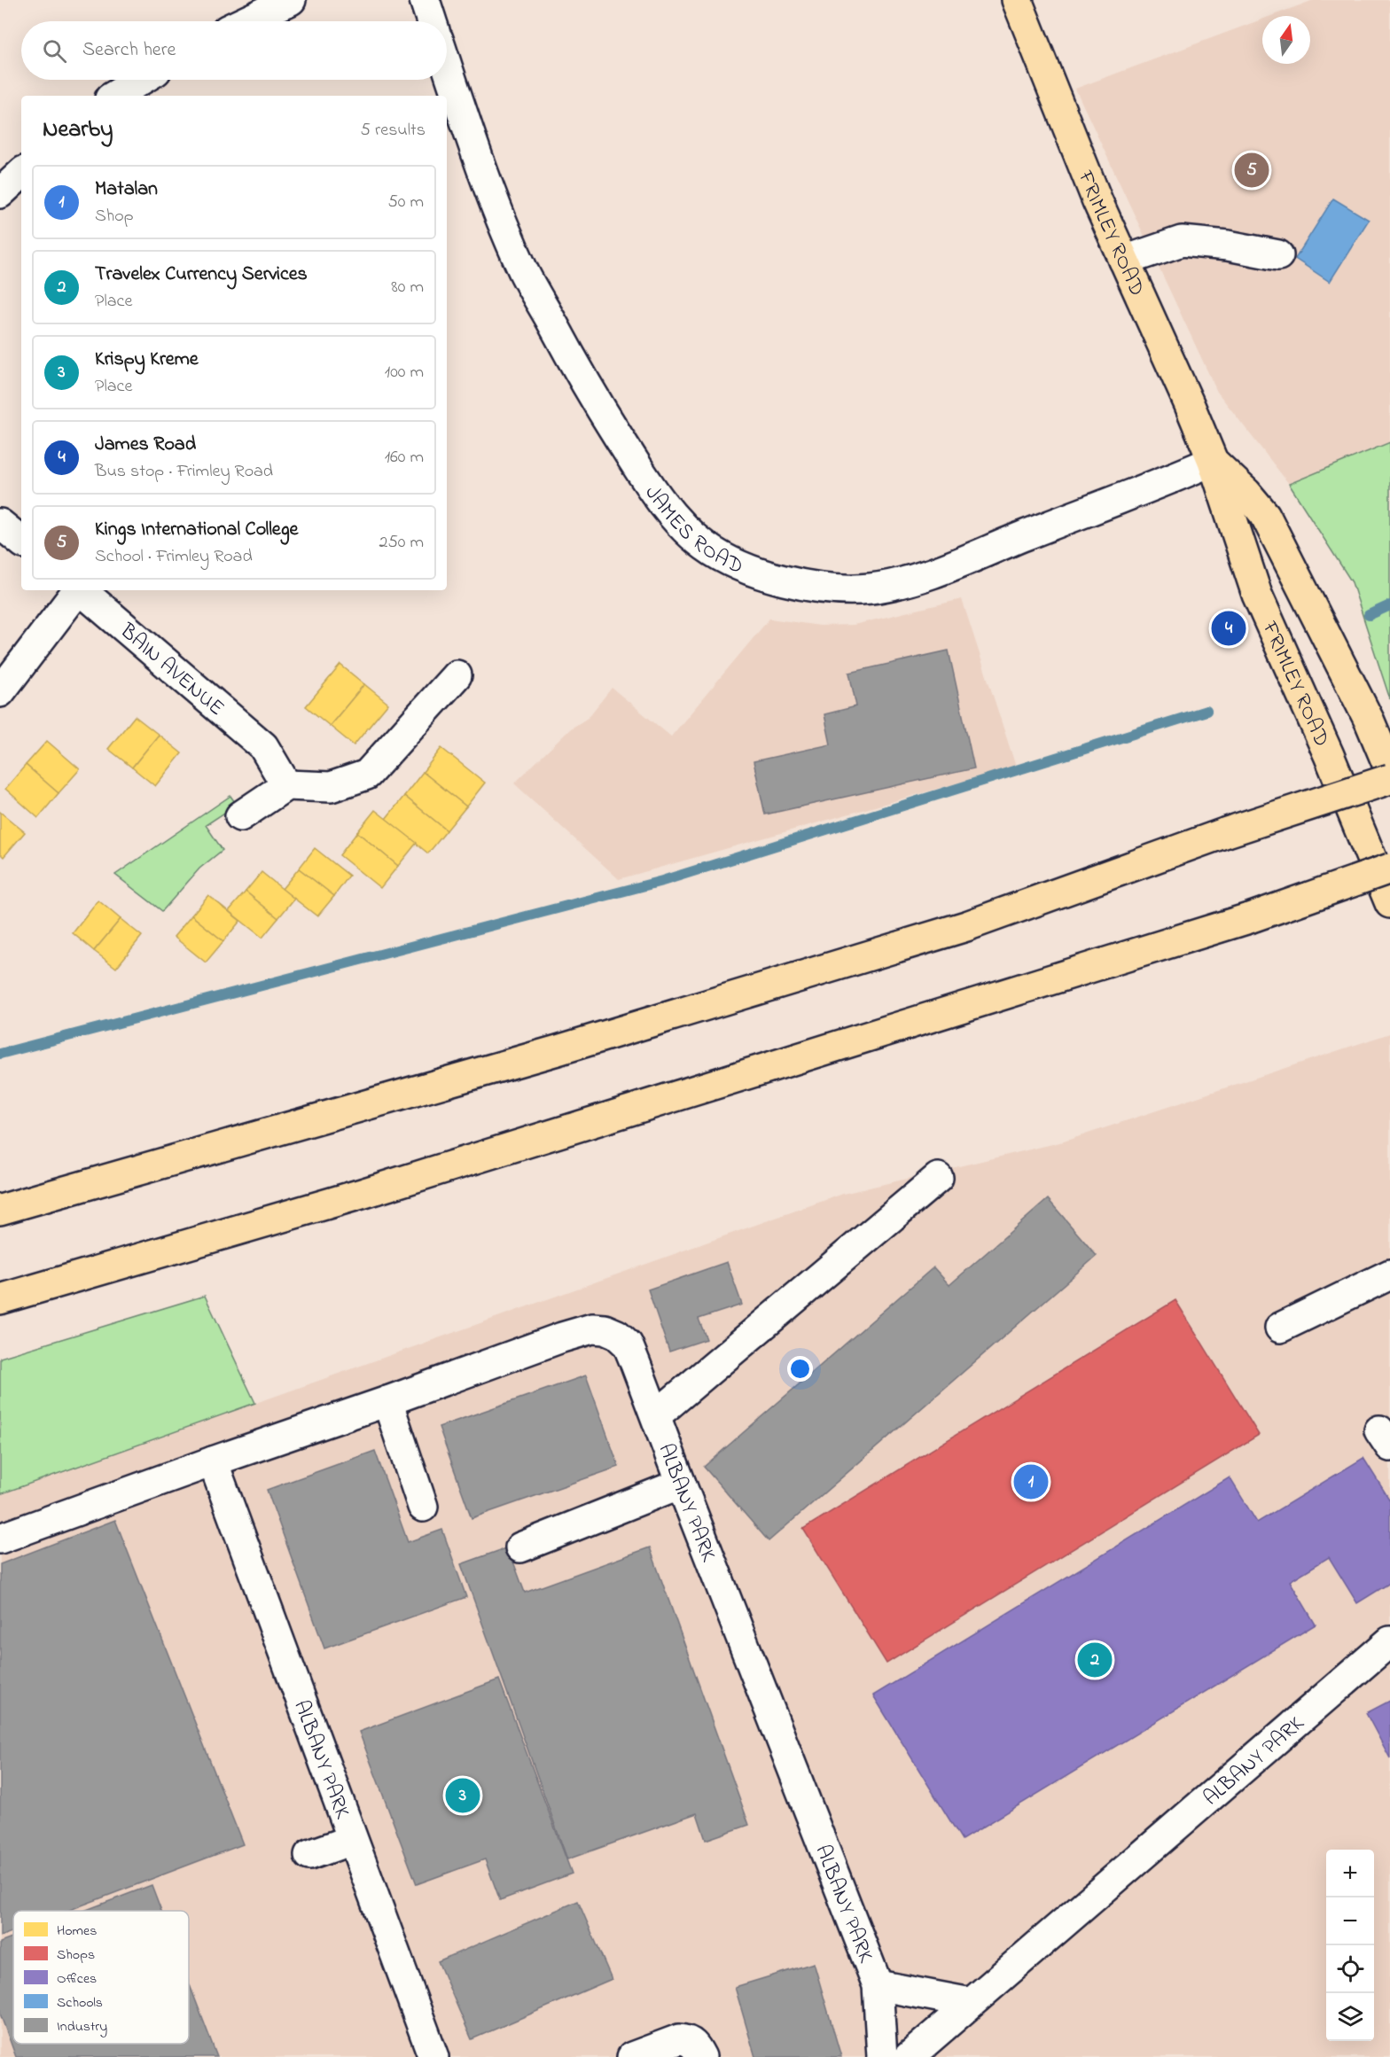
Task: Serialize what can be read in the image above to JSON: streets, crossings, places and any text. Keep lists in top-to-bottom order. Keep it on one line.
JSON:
{"streets":{"main road":["FRIMLEY ROAD"],"street":["JAMES ROAD","BAIN AVENUE","ALBANY PARK"]},"crossings":[["FRIMLEY ROAD","JAMES ROAD"]],"legend":["Homes","Shops","Offices","Schools","Industry"],"north":"top","page":{"search":"Search here","heading":["Nearby","5 results"],"pins":["5","4","1","2","3"],"list":[{"mark":"1","name":"Matalan","note":"Shop","value":"50 m"},{"mark":"2","name":"Travelex Currency Services","note":"Place","value":"80 m"},{"mark":"3","name":"Krispy Kreme","note":"Place","value":"100 m"},{"mark":"4","name":"James Road","note":"Bus stop · Frimley Road","value":"160 m"},{"mark":"5","name":"Kings International College","note":"School · Frimley Road","value":"250 m"}],"map_buttons":["+","−"]}}
